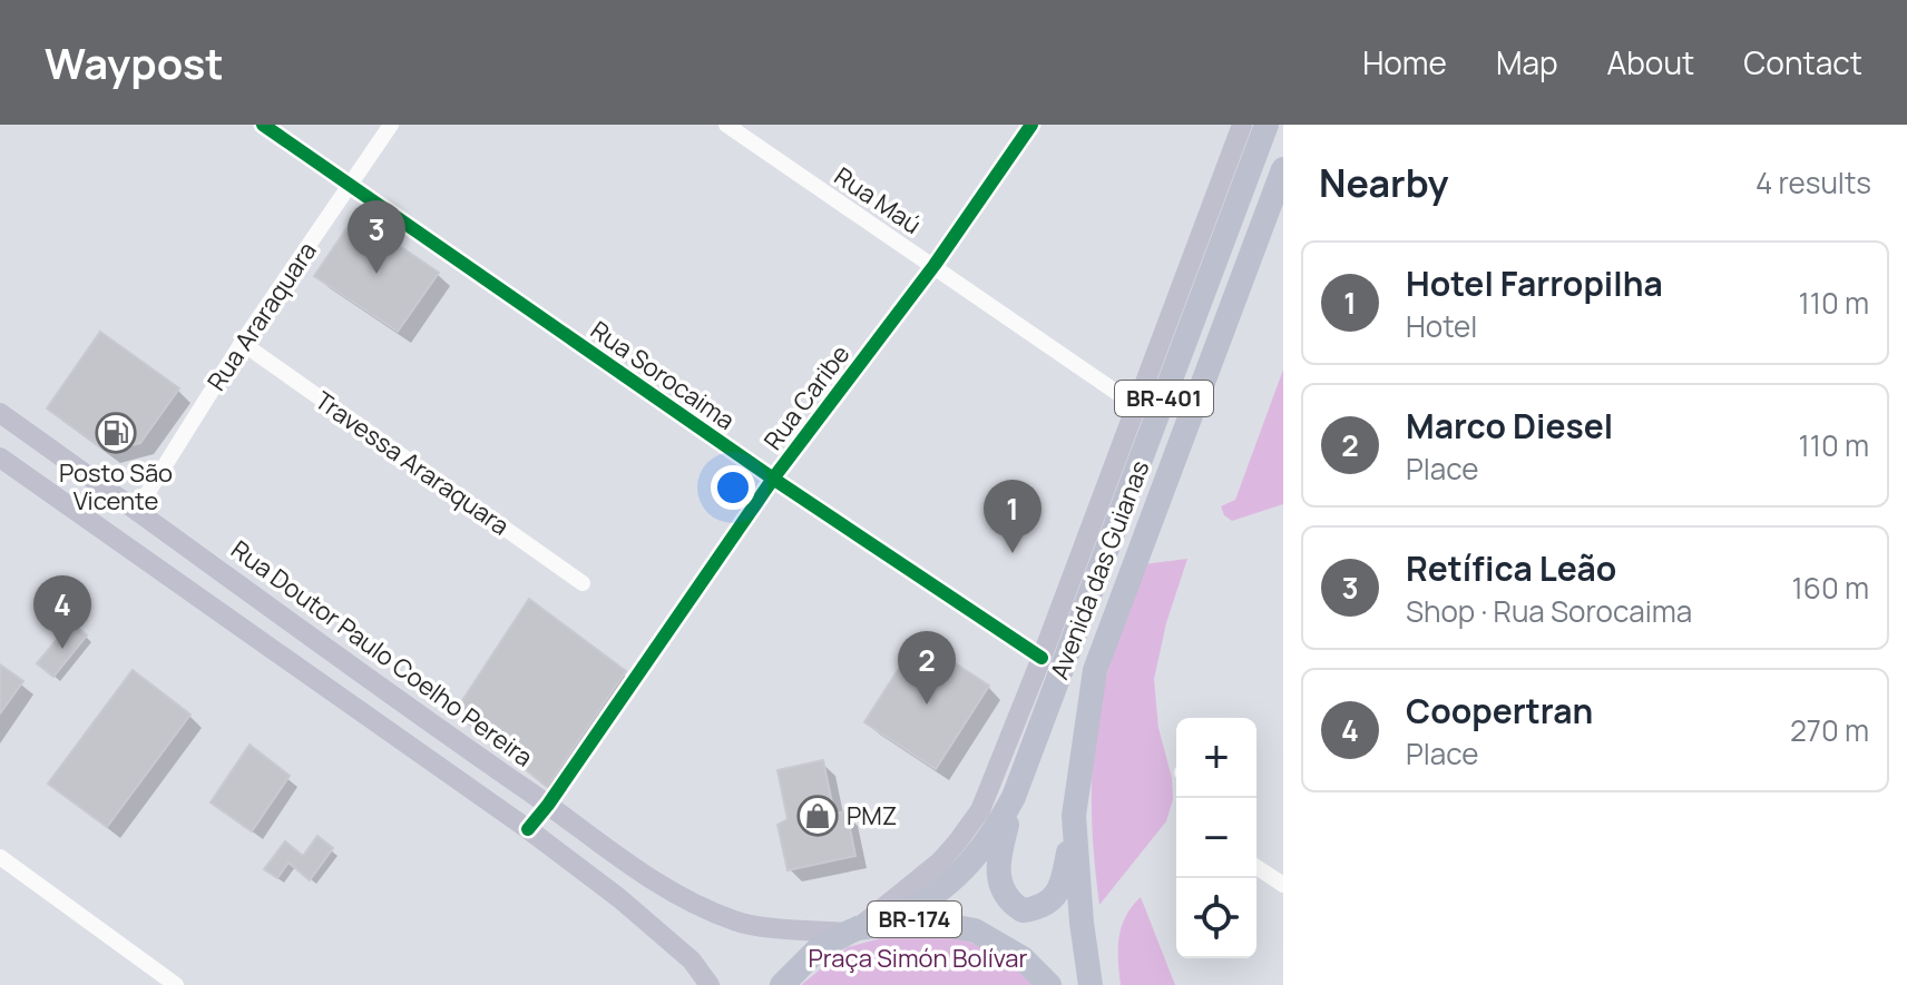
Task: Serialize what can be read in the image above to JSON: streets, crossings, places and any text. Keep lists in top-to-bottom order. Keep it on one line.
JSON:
{"streets":{"highway":["BR-401","Avenida das Guianas","BR-174"],"main road":["Rua Doutor Paulo Coelho Pereira"],"street":["Rua Maú","Rua Araraquara","Rua Sorocaima","Rua Caribe","Travessa Araraquara"]},"crossings":[["Rua Maú","Rua Caribe"],["Rua Maú","Avenida das Guianas"],["Rua Araraquara","Rua Sorocaima"],["Rua Araraquara","Travessa Araraquara"],["Rua Araraquara","Rua Doutor Paulo Coelho Pereira"],["Rua Sorocaima","Rua Caribe"],["Rua Sorocaima","Avenida das Guianas"],["Rua Caribe","Rua Doutor Paulo Coelho Pereira"],["Avenida das Guianas","BR-174"],["Rua Doutor Paulo Coelho Pereira","BR-174"]],"parks":["Praça Simón Bolívar"],"places":{"fuel station":["Posto São Vicente"],"shop":["PMZ"]},"page":{"header":"Waypost","nav":["Home","Map","About","Contact"],"heading":["Nearby","4 results"],"pins":["3","1","4","2"],"list":[{"mark":"1","name":"Hotel Farropilha","note":"Hotel","value":"110 m"},{"mark":"2","name":"Marco Diesel","note":"Place","value":"110 m"},{"mark":"3","name":"Retífica Leão","note":"Shop · Rua Sorocaima","value":"160 m"},{"mark":"4","name":"Coopertran","note":"Place","value":"270 m"}],"map_buttons":["+","−"]}}
